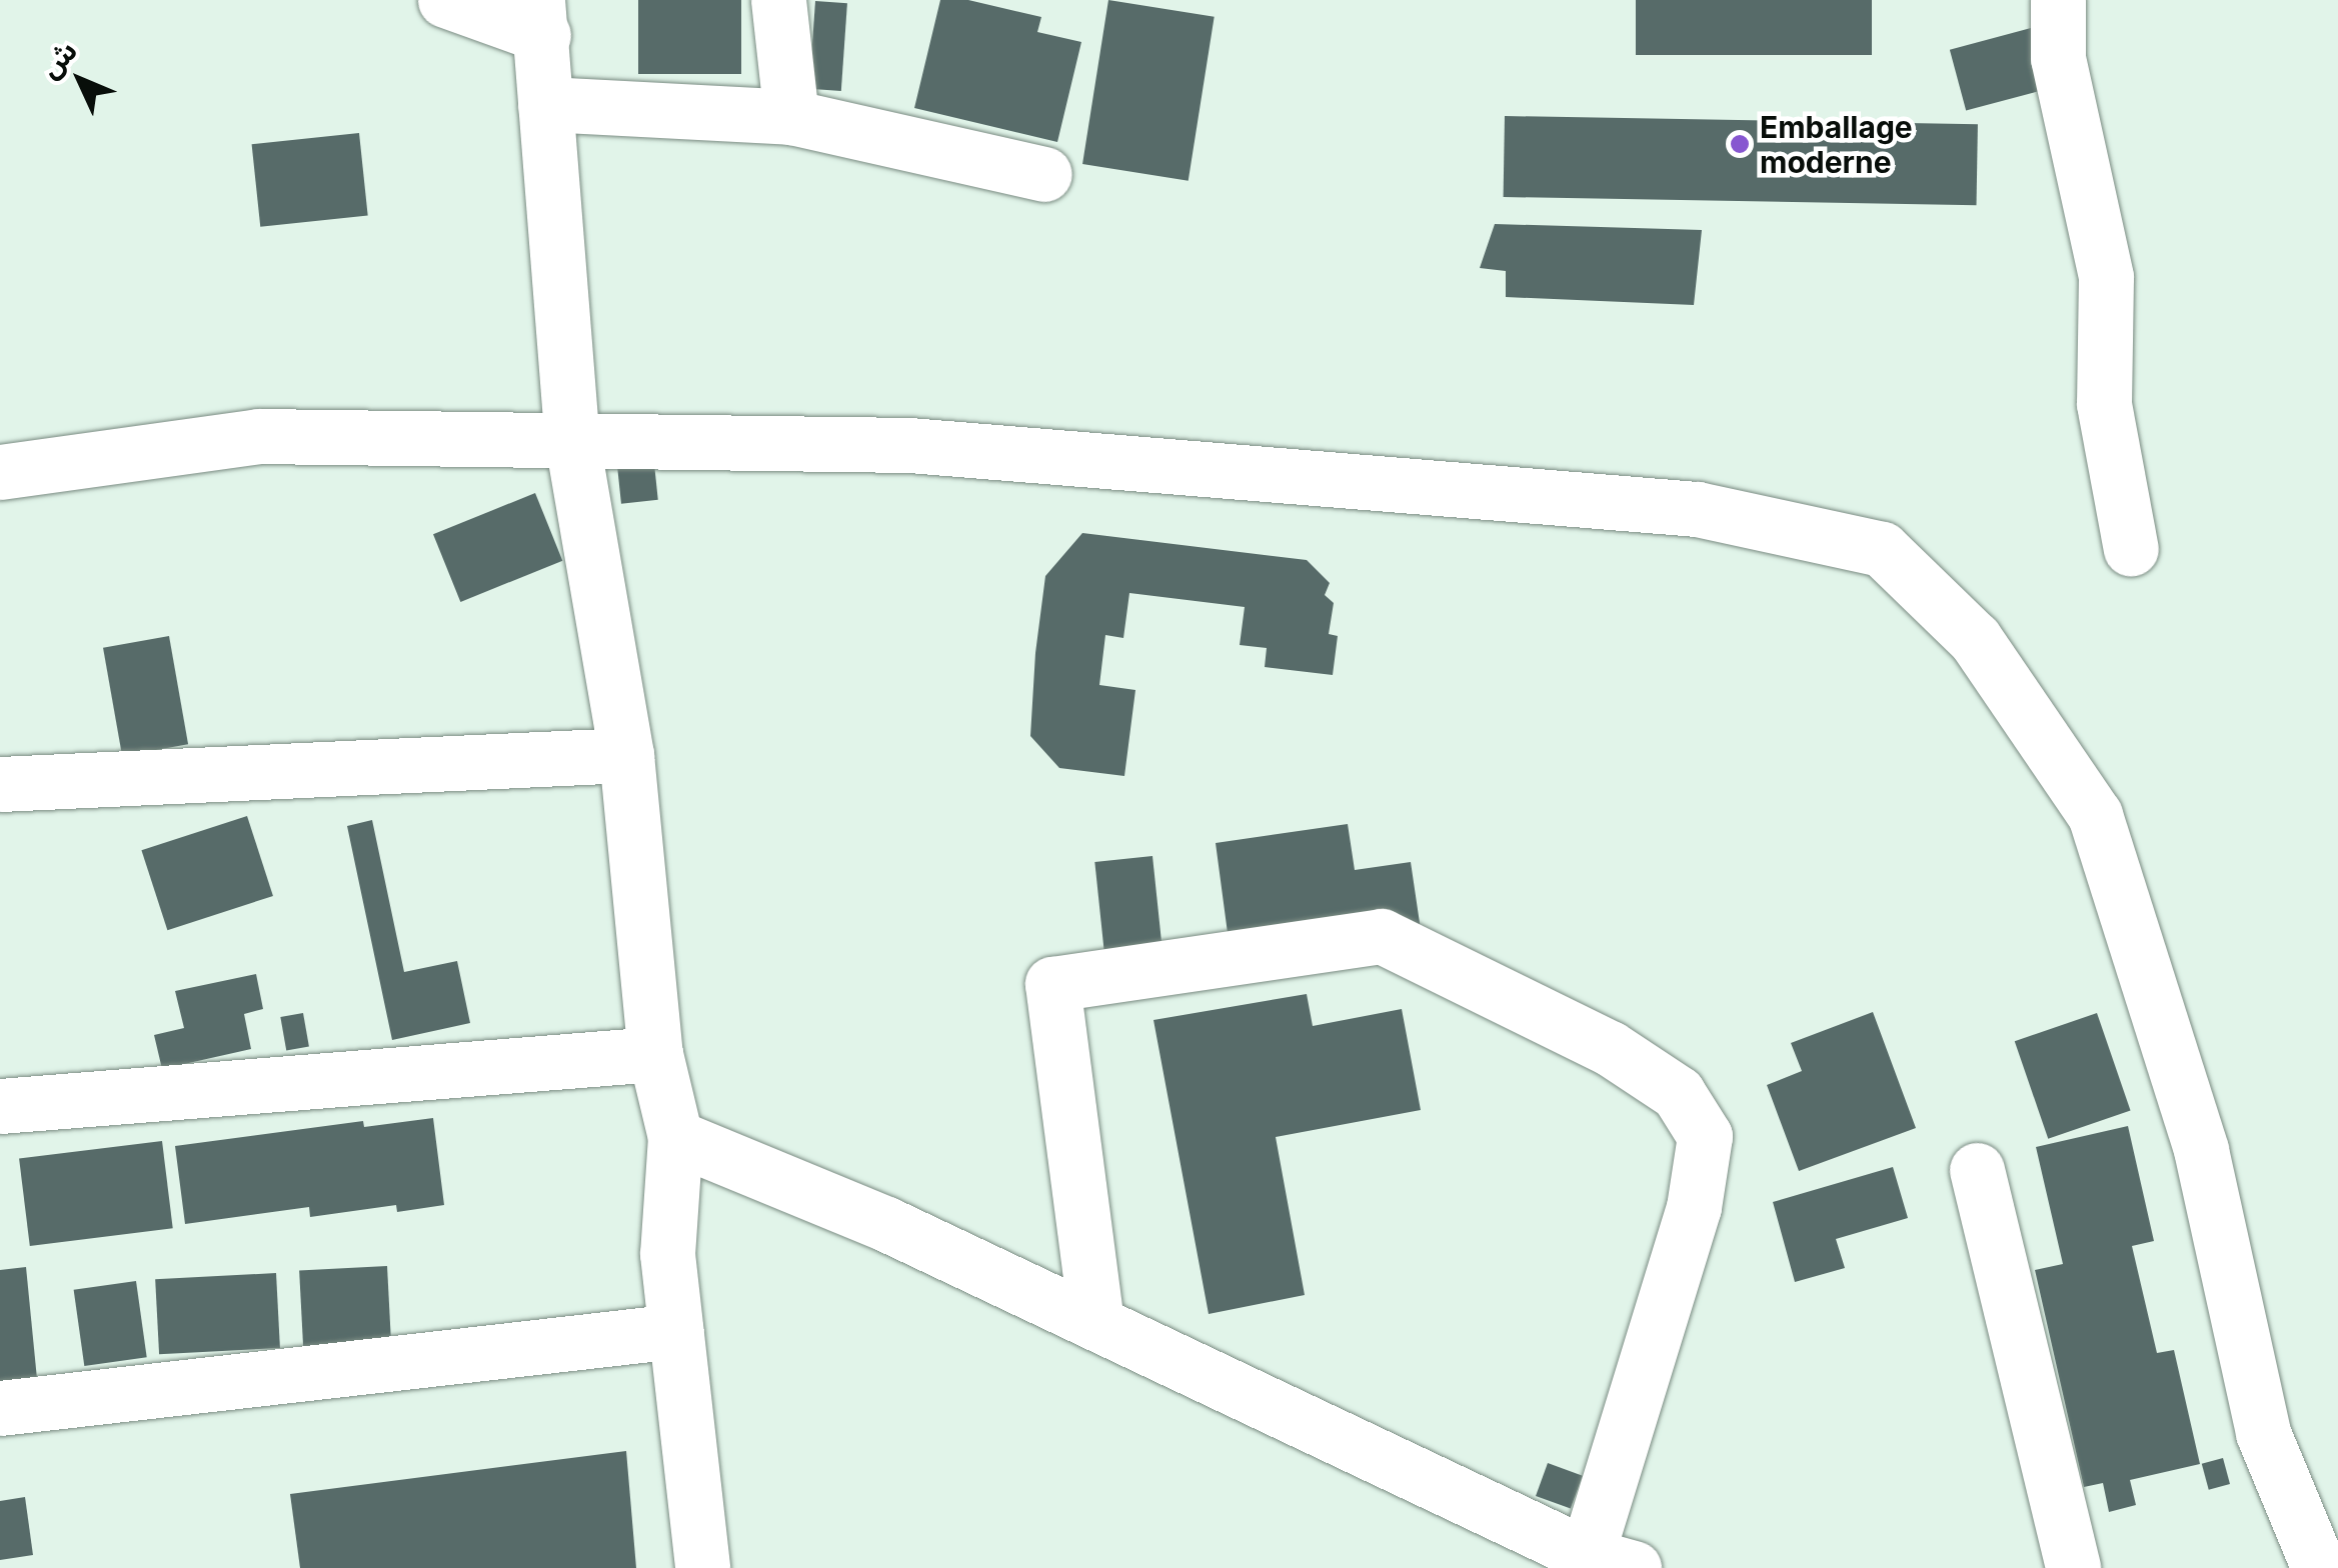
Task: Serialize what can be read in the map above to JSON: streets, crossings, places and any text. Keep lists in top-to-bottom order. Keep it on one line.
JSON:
{"places":["Emballage moderne"],"north":"top left"}
